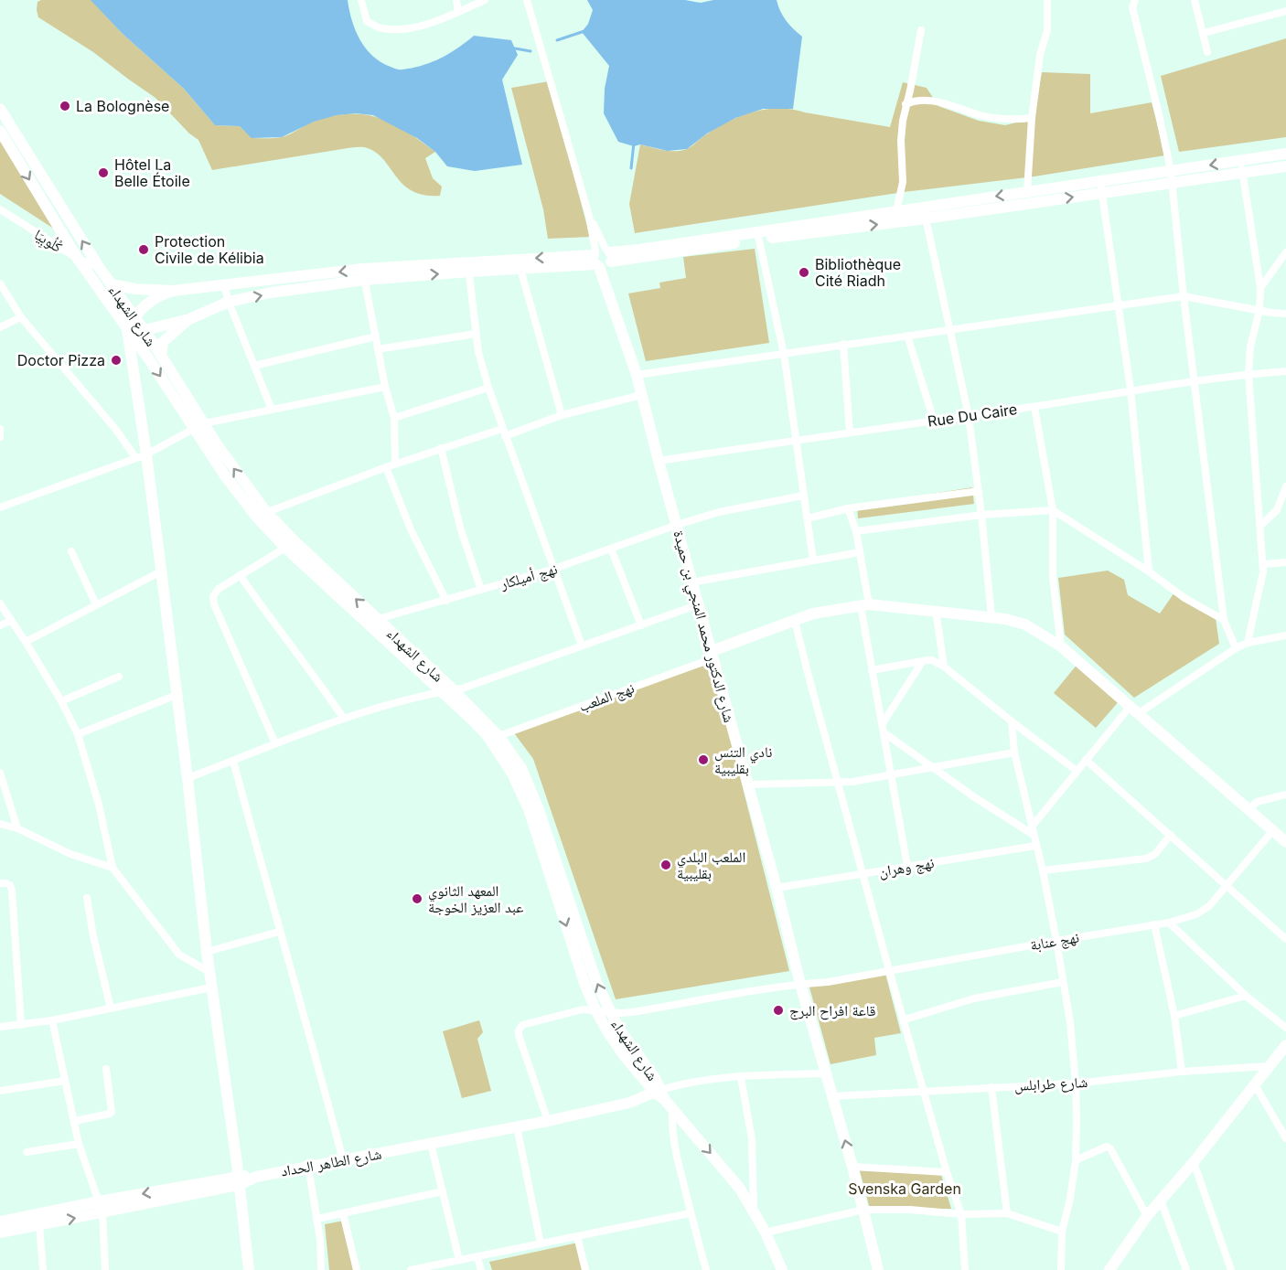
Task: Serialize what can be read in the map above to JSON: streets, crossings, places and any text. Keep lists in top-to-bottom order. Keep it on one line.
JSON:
{"streets":{"street":["كْلُوبِيَا","شارع الشهداء","Rue Du Caire","نهج أميلكار","شارع الدكتور محمد المنجي بن حميدة","نهج الملعب","نهج وهران","نهج عنابة","شارع طرابلس","شارع الطاهر الحداد"]},"crossings":[["كْلُوبِيَا","شارع الشهداء"],["شارع الشهداء","نهج أميلكار"],["شارع الشهداء","نهج الملعب"],["شارع الشهداء","نهج عنابة"],["شارع الشهداء","شارع الطاهر الحداد"],["Rue Du Caire","شارع الدكتور محمد المنجي بن حميدة"],["نهج أميلكار","شارع الدكتور محمد المنجي بن حميدة"],["شارع الدكتور محمد المنجي بن حميدة","نهج الملعب"],["شارع الدكتور محمد المنجي بن حميدة","نهج وهران"],["شارع الدكتور محمد المنجي بن حميدة","نهج عنابة"],["شارع الدكتور محمد المنجي بن حميدة","شارع طرابلس"],["نهج عنابة","شارع الطاهر الحداد"]],"parks":["Svenska Garden"],"places":["La Bolognèse","Hôtel La Belle Étoile","Protection Civile de Kélibia","Bibliothèque Cité Riadh","Doctor Pizza","نادي التنس بقليبية","الملعب البلدي بقليبية","المعهد الثانوي عبد العزيز الخوجة","قاعة افراح البرج"]}
